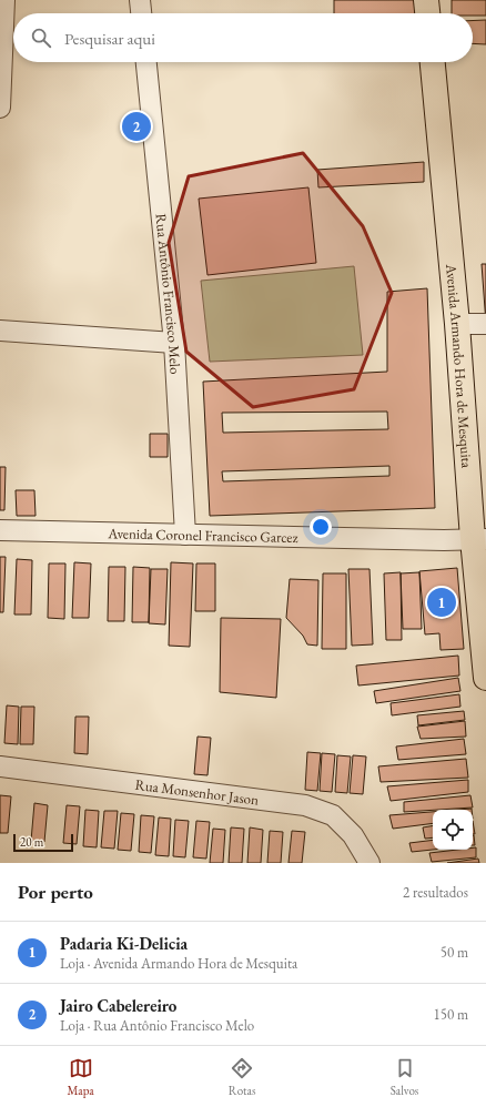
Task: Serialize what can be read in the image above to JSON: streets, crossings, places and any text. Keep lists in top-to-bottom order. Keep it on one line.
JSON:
{"streets":{"main road":["Avenida Armando Hora de Mesquita"],"street":["Rua Antônio Francisco Melo","Avenida Coronel Francisco Garcez","Rua Monsenhor Jason"]},"crossings":[["Rua Antônio Francisco Melo","Avenida Coronel Francisco Garcez"],["Avenida Armando Hora de Mesquita","Avenida Coronel Francisco Garcez"]],"scale_bar":"20 m","page":{"search":"Pesquisar aqui","pins":["2","1"],"scale":"20 m","heading":["Por perto","2 resultados"],"list":[{"mark":"1","name":"Padaria Ki-Delicia","note":"Loja · Avenida Armando Hora de Mesquita","value":"50 m"},{"mark":"2","name":"Jairo Cabelereiro","note":"Loja · Rua Antônio Francisco Melo","value":"150 m"}],"nav":["Mapa","Rotas","Salvos"]}}
